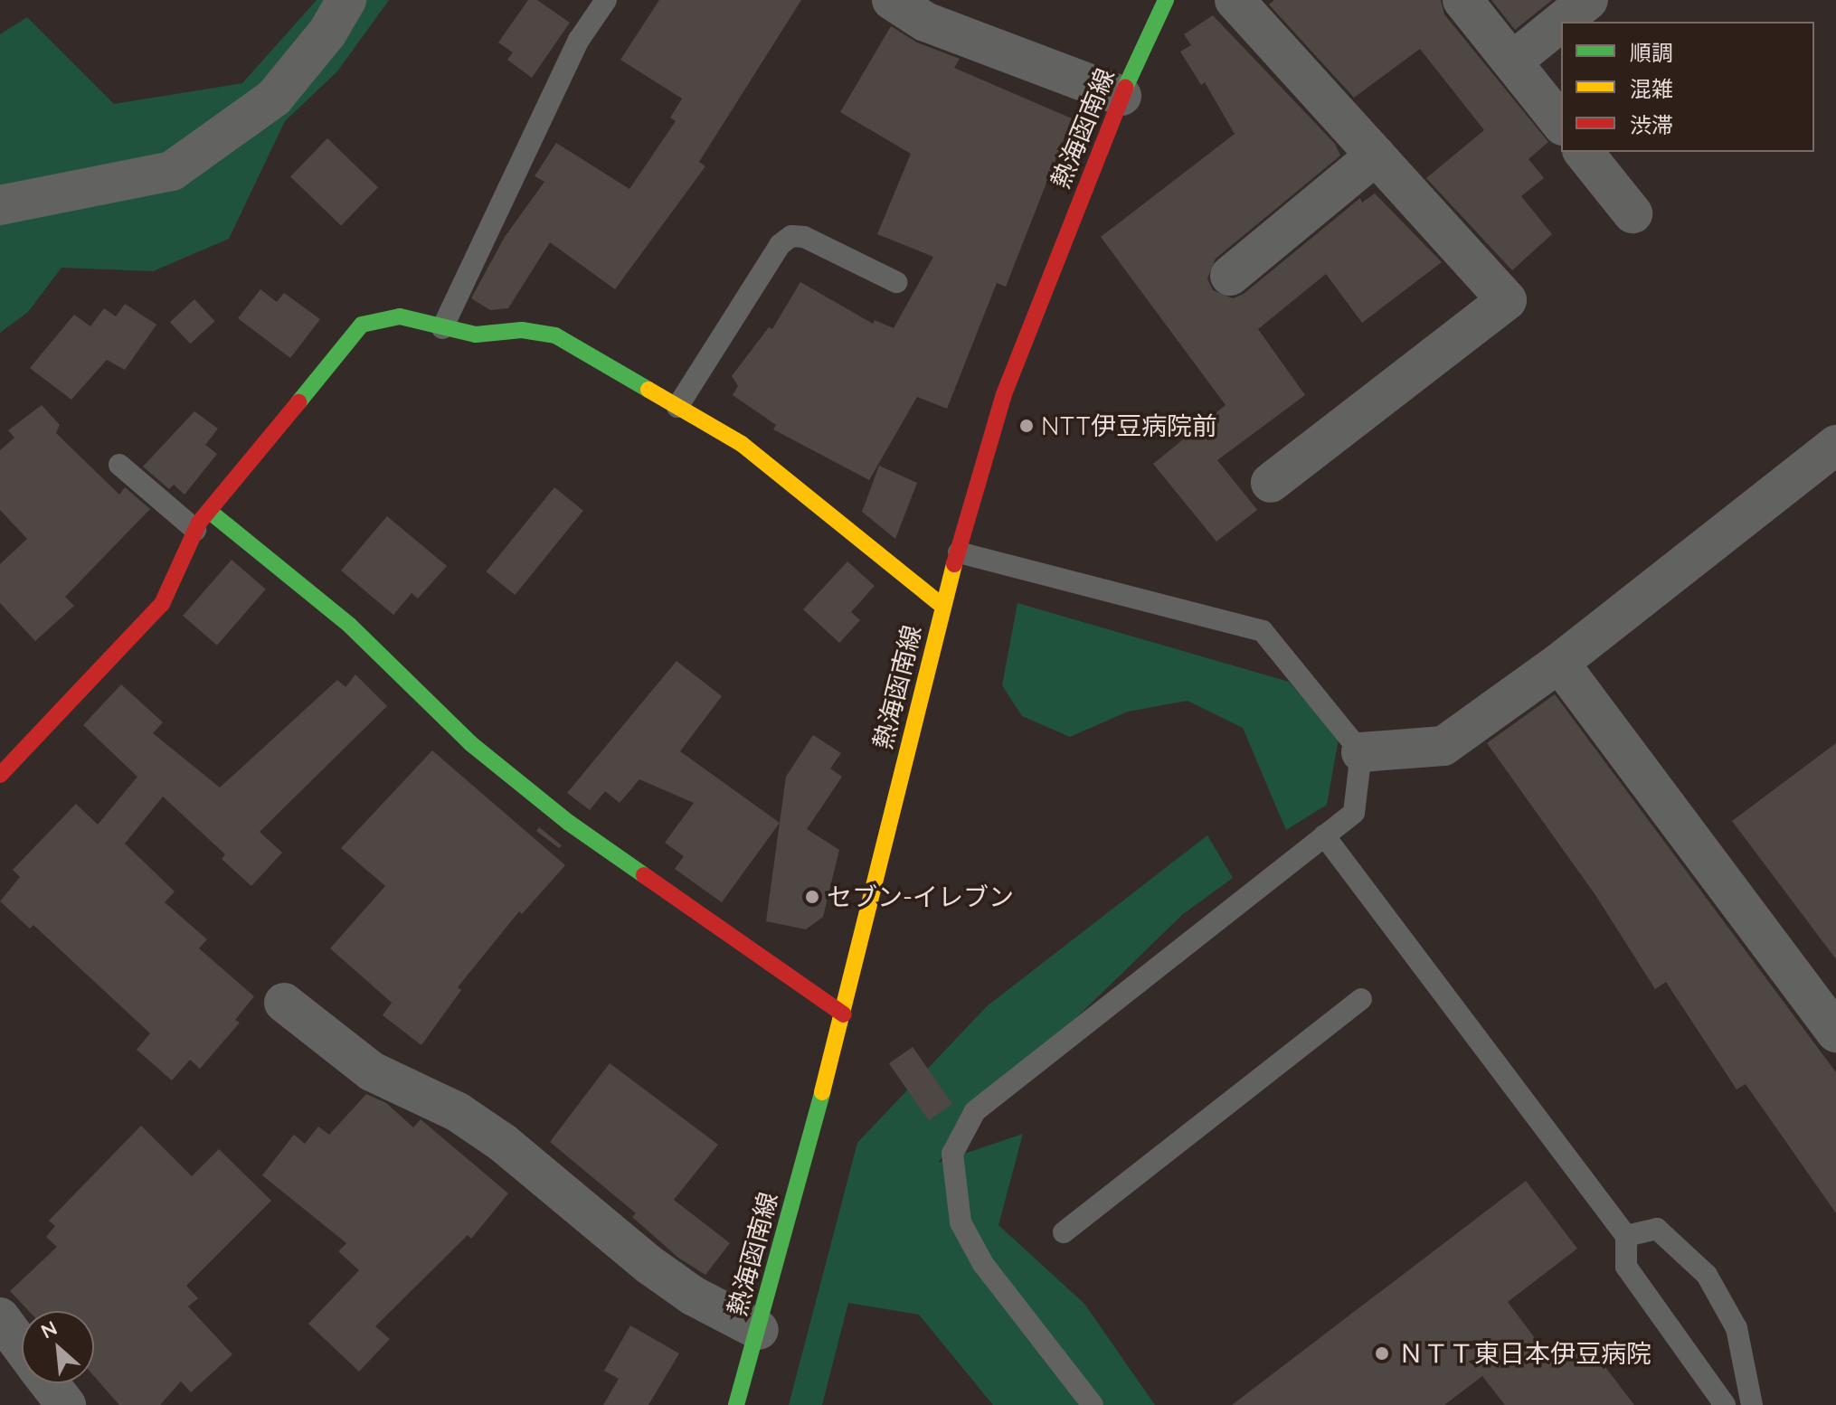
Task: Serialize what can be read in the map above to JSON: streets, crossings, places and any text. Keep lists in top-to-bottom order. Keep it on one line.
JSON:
{"streets":{"street":["熱海函南線"]},"places":["NTT伊豆病院前","セブン-イレブン","ＮＴＴ東日本伊豆病院"],"legend":["順調","混雑","渋滞"],"north":"top left"}
